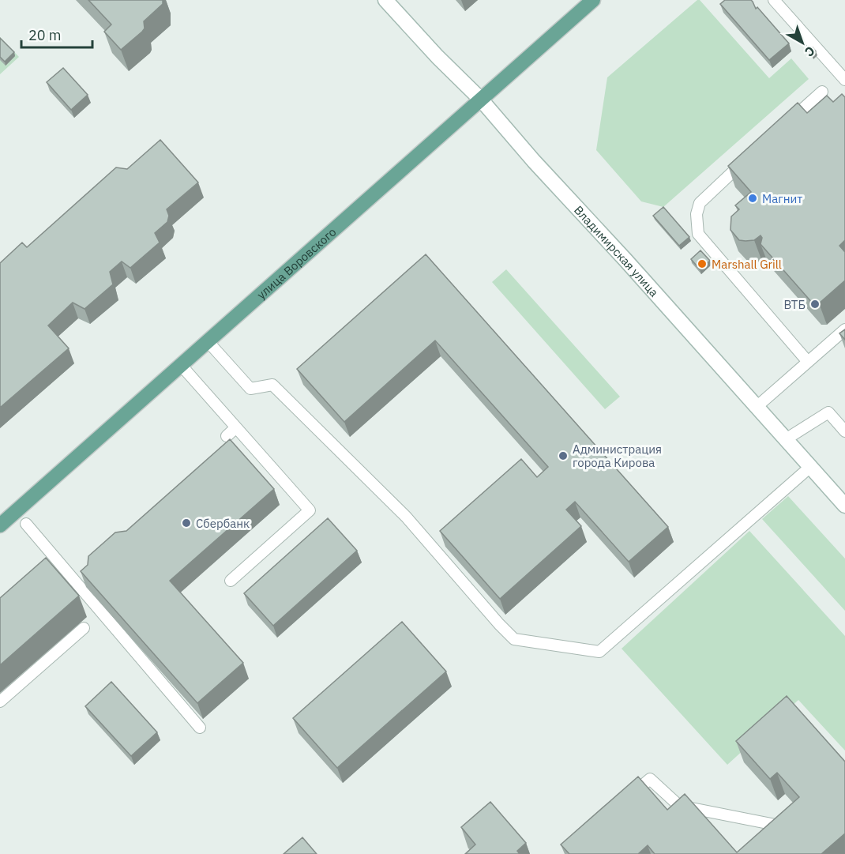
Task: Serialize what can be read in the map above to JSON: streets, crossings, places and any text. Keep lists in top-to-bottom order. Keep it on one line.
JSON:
{"streets":{"main road":["Владимирская улица","улица Воровского"]},"crossings":[["Владимирская улица","улица Воровского"]],"places":["Магнит","Marshall Grill","ВТБ","Администрация города Кирова","Сбербанк"],"scale_bar":"20 m","north":"bottom right"}
